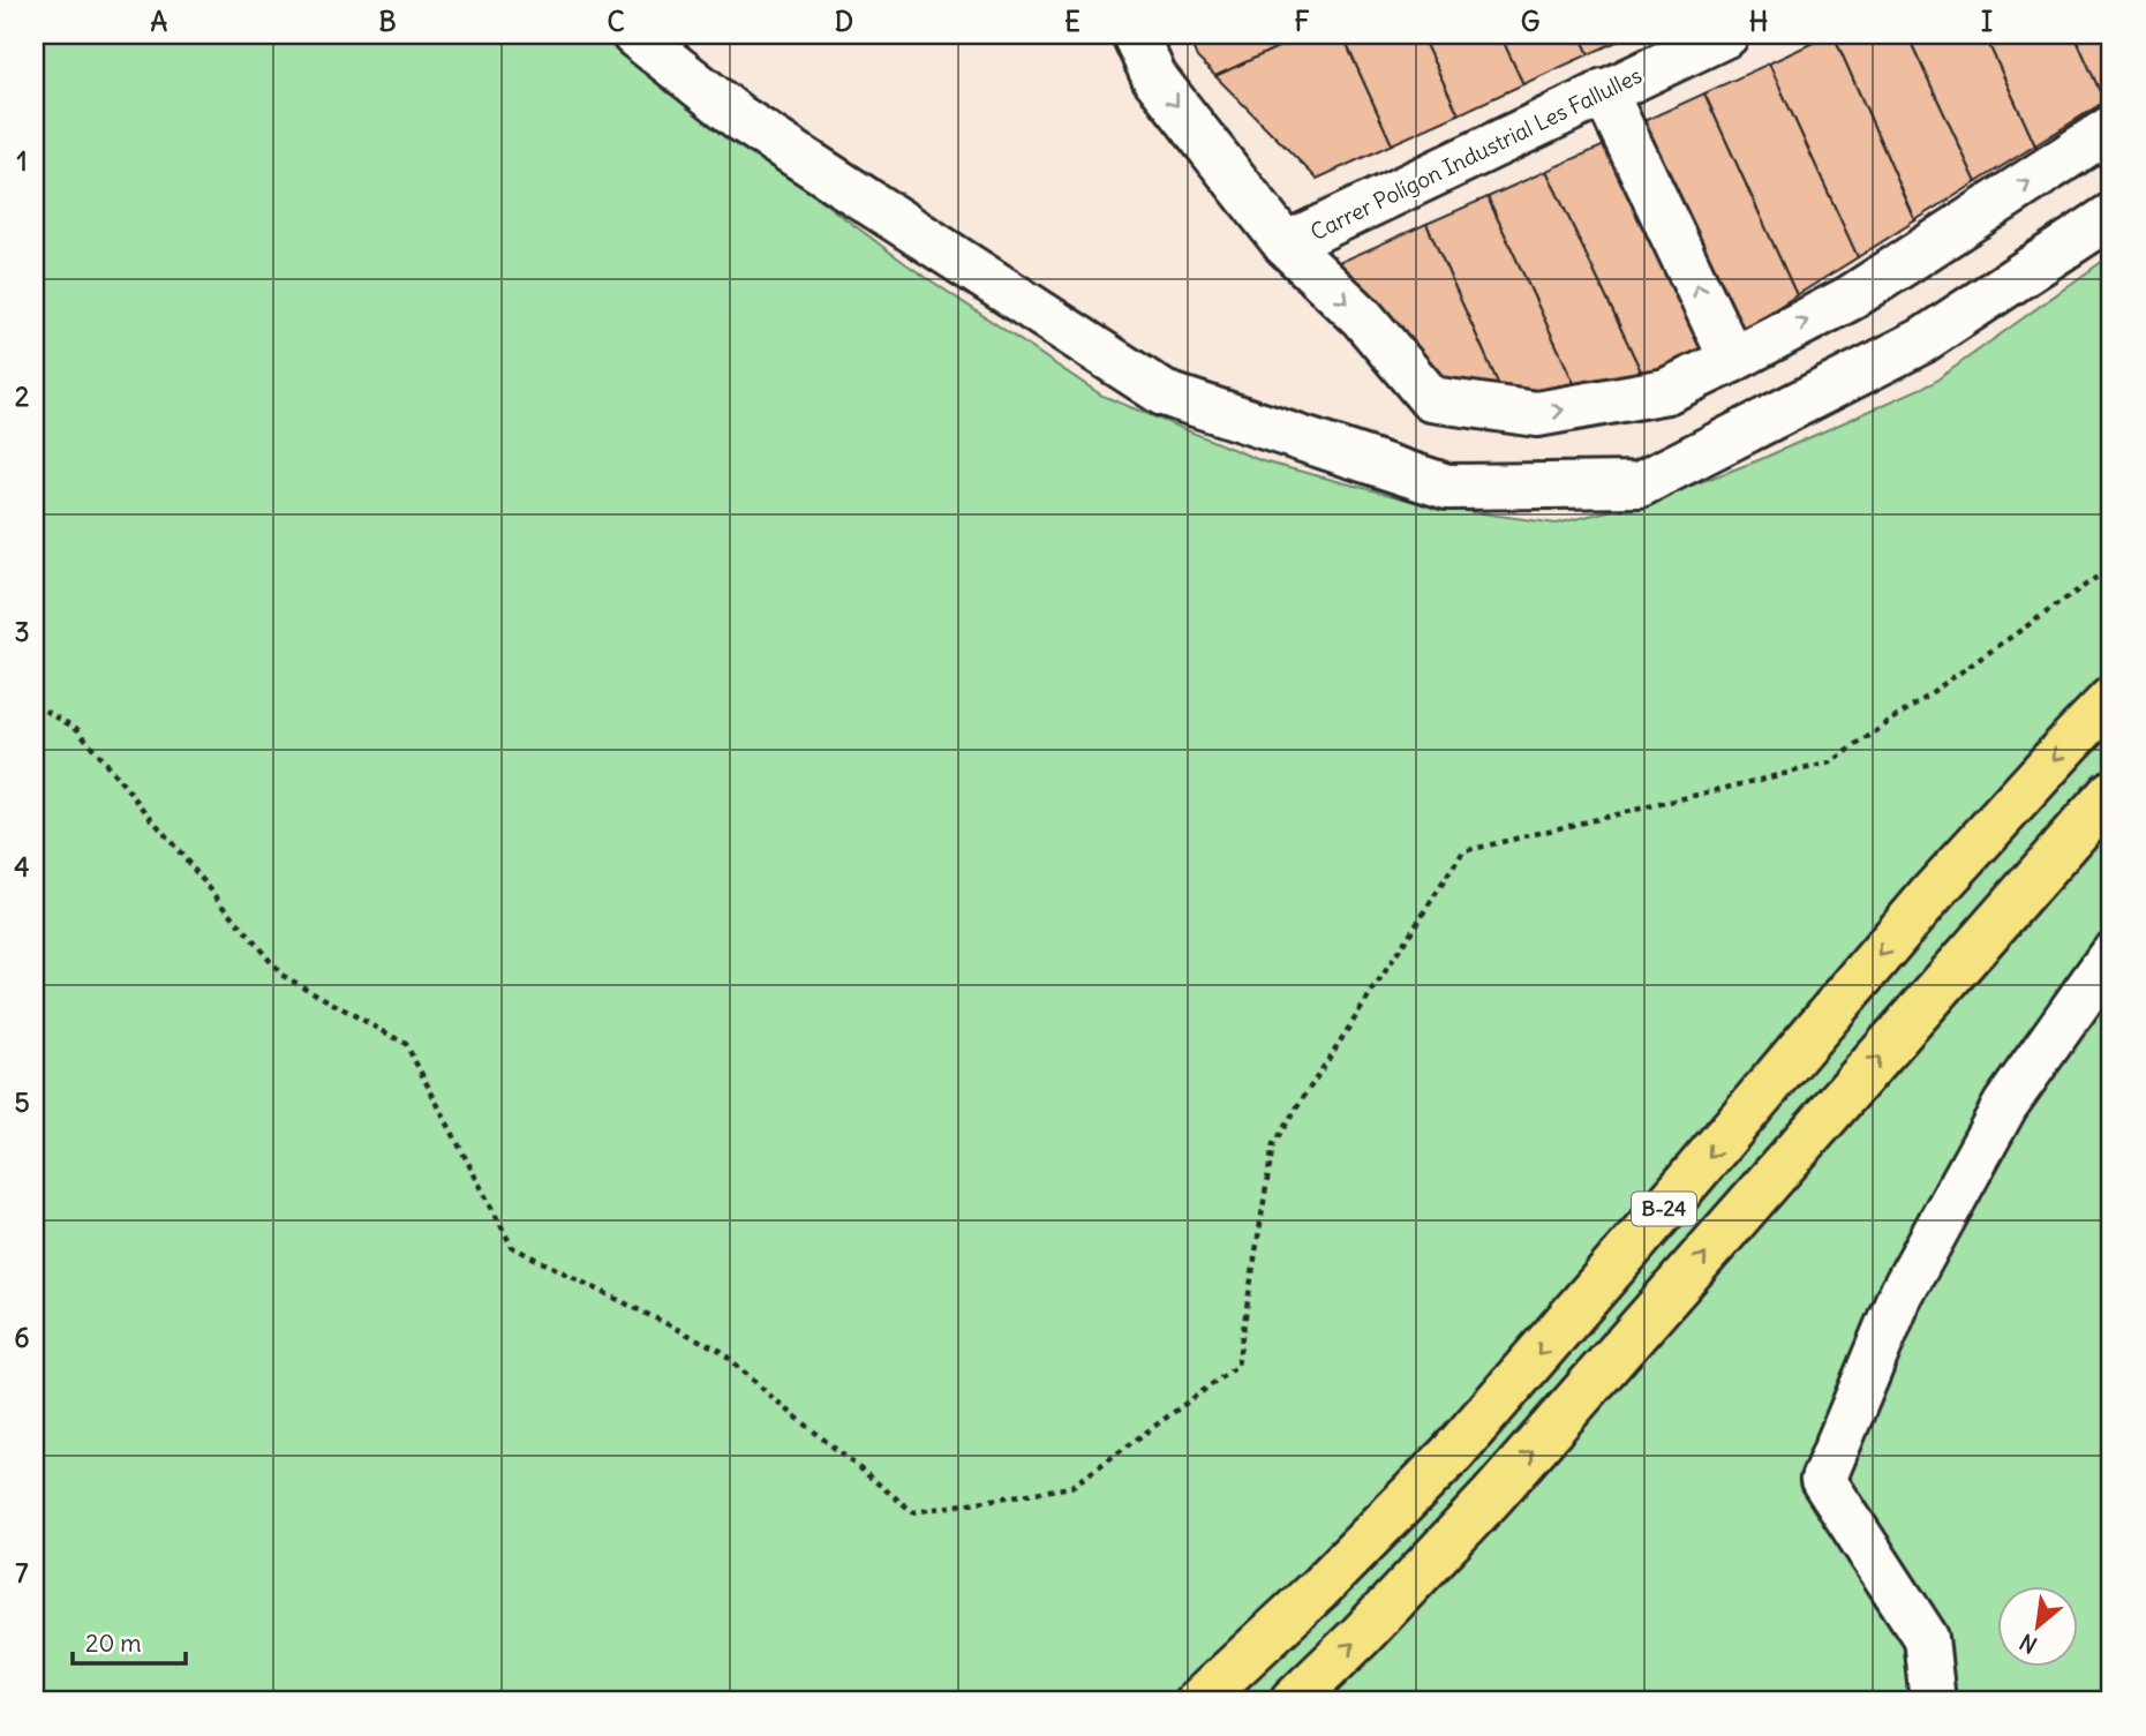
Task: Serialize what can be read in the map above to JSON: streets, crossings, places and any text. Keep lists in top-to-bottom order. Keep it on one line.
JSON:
{"streets":{"highway":["B-24"],"street":["Carrer Polígon Industrial Les Fallulles"]},"scale_bar":"20 m","north":"bottom left","grid":{"columns":["A","B","C","D","E","F","G","H","I"],"rows":["1","2","3","4","5","6","7"]}}
